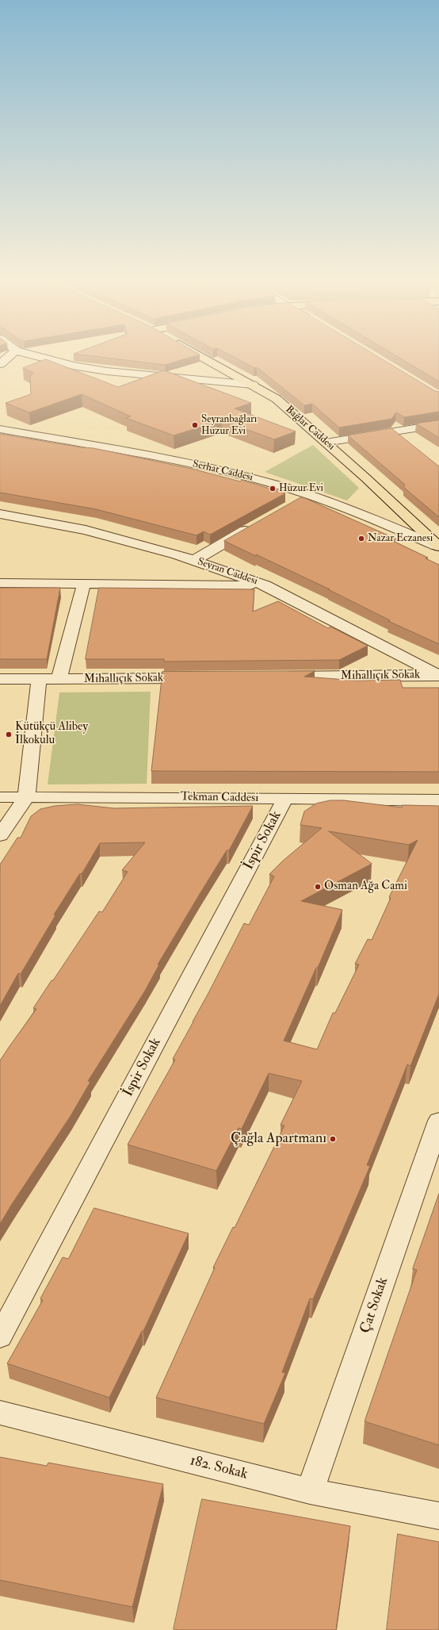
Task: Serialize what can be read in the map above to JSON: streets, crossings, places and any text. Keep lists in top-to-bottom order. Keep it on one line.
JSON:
{"streets":{"main road":["Bağlar Caddesi"],"street":["Serhat Caddesi","Seyran Caddesi","Mihallıçık Sokak","Tekman Caddesi","İspir Sokak","Çat Sokak","182. Sokak"]},"crossings":[["Bağlar Caddesi","Serhat Caddesi"],["Seyran Caddesi","Mihallıçık Sokak"],["Tekman Caddesi","İspir Sokak"],["Çat Sokak","182. Sokak"]],"places":["Seyranbağları Huzur Evi","Huzur Evi","Nazar Eczanesi","Kütükçü Alibey İlkokulu","Osman Ağa Cami","Çağla Apartmanı"]}
